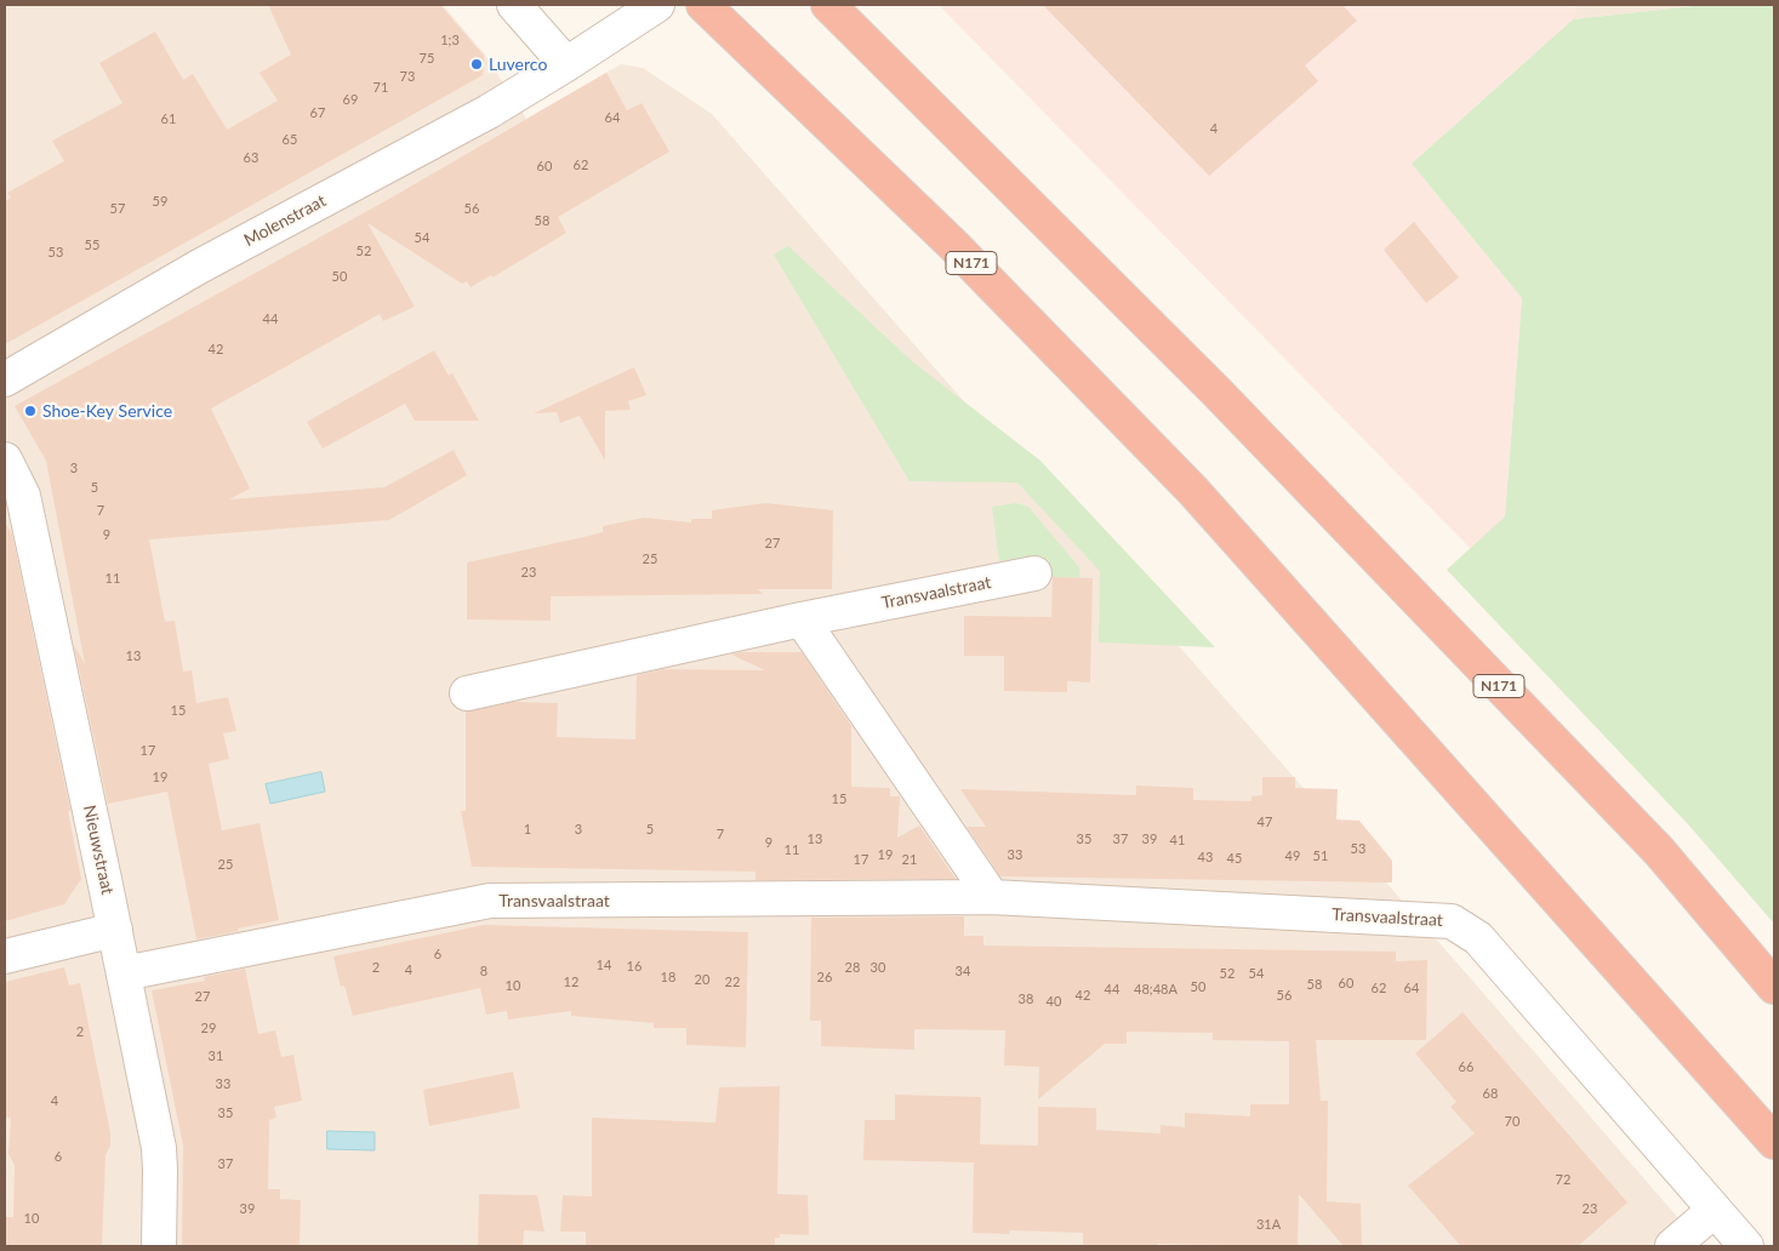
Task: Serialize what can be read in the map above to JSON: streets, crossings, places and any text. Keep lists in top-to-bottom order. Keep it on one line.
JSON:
{"streets":{"highway":["N171"],"street":["Molenstraat","Transvaalstraat","Nieuwstraat"]},"crossings":[["Transvaalstraat","Nieuwstraat"]],"places":["Luverco","Shoe-Key Service"],"house_numbers":["1;3","75","73","71","69","67","64","61","4","65","63","62","60","59","57","56","58","54","55","52","53","50","44","42","3","5","7","9","27","25","23","11","13","15","17","19","15","47","1","3","5","7","13","35","37","39","41","9","53","11","19","33","49","51","43","45","17","21","25","6","14","16","2","28","30","4","8","34","52","54","18","26","20","12","22","60","58","10","50","62","64","44","48;48A","42","56","27","38","40","29","2","31","66","33","68","4","35","70","6","37","72","39","23","10","31A"]}
